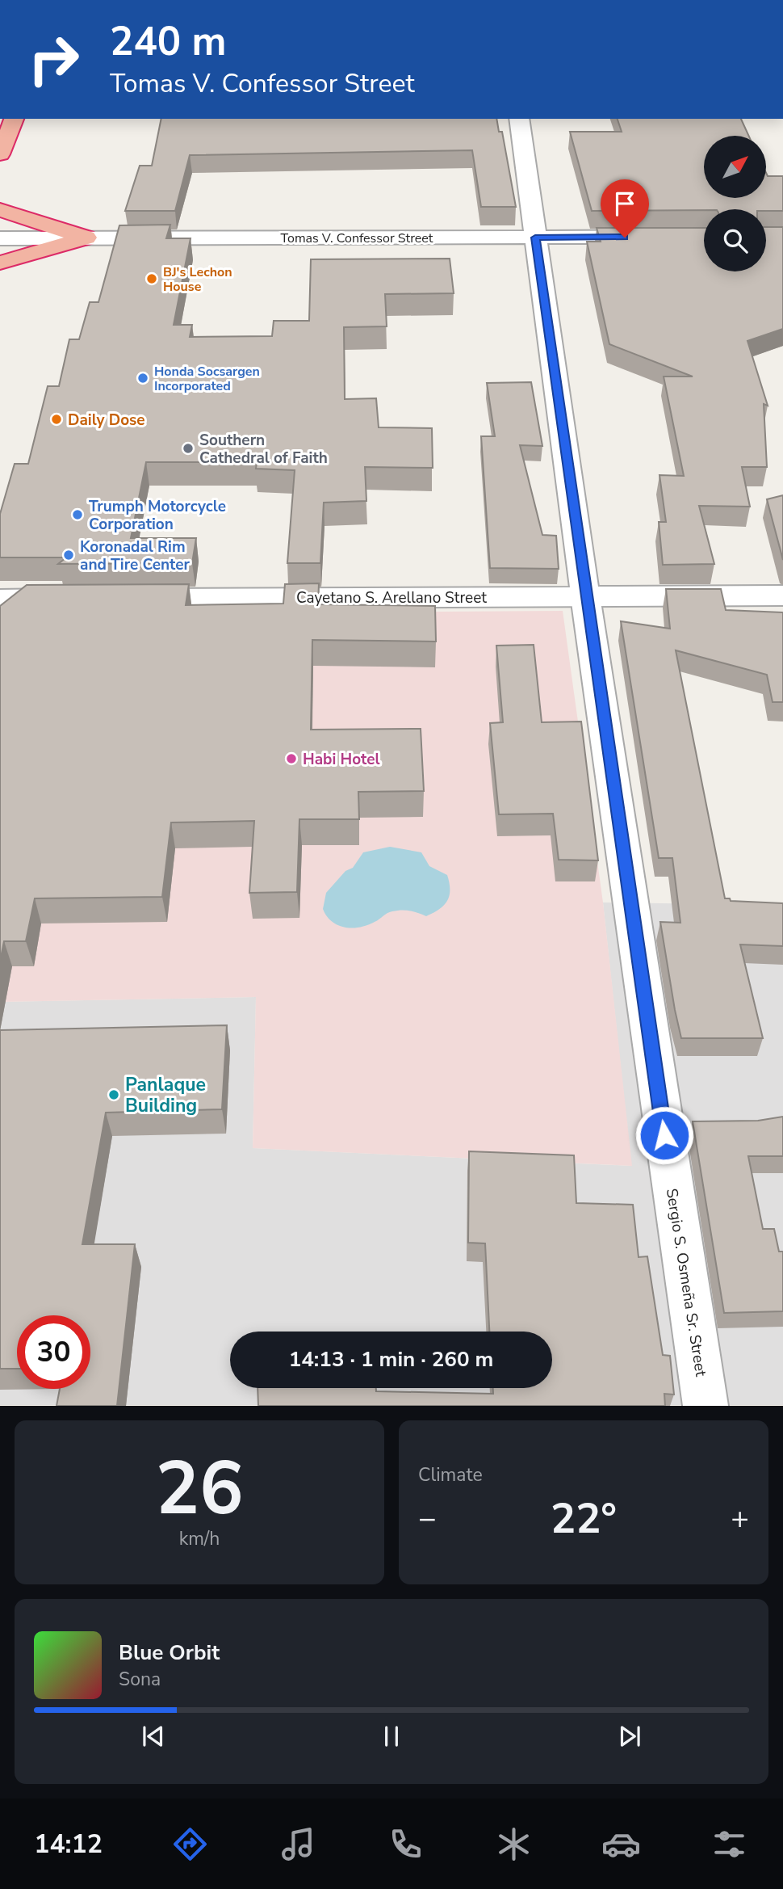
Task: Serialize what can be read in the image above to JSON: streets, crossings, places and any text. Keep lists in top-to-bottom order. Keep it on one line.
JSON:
{"streets":{"street":["Tomas V. Confessor Street","Cayetano S. Arellano Street","Sergio S. Osmeña Sr. Street"]},"crossings":[["Tomas V. Confessor Street","Sergio S. Osmeña Sr. Street"],["Cayetano S. Arellano Street","Sergio S. Osmeña Sr. Street"]],"places":["BJ's Lechon House","Honda Socsargen Incorporated","Daily Dose","Southern Cathedral of Faith","Trumph Motorcycle Corporation","Koronadal Rim and Tire Center","Habi Hotel","Panlaque Building"],"north":"top right","page":{"turn":["240 m","Tomas V. Confessor Street"],"limit":"30","trip":"14:13 · 1 min · 260 m","tile":[["26","km/h"],"Climate"],"heat":["−","22°","+"],"song":["Blue Orbit","Sona"],"tabs":"14:12"}}
